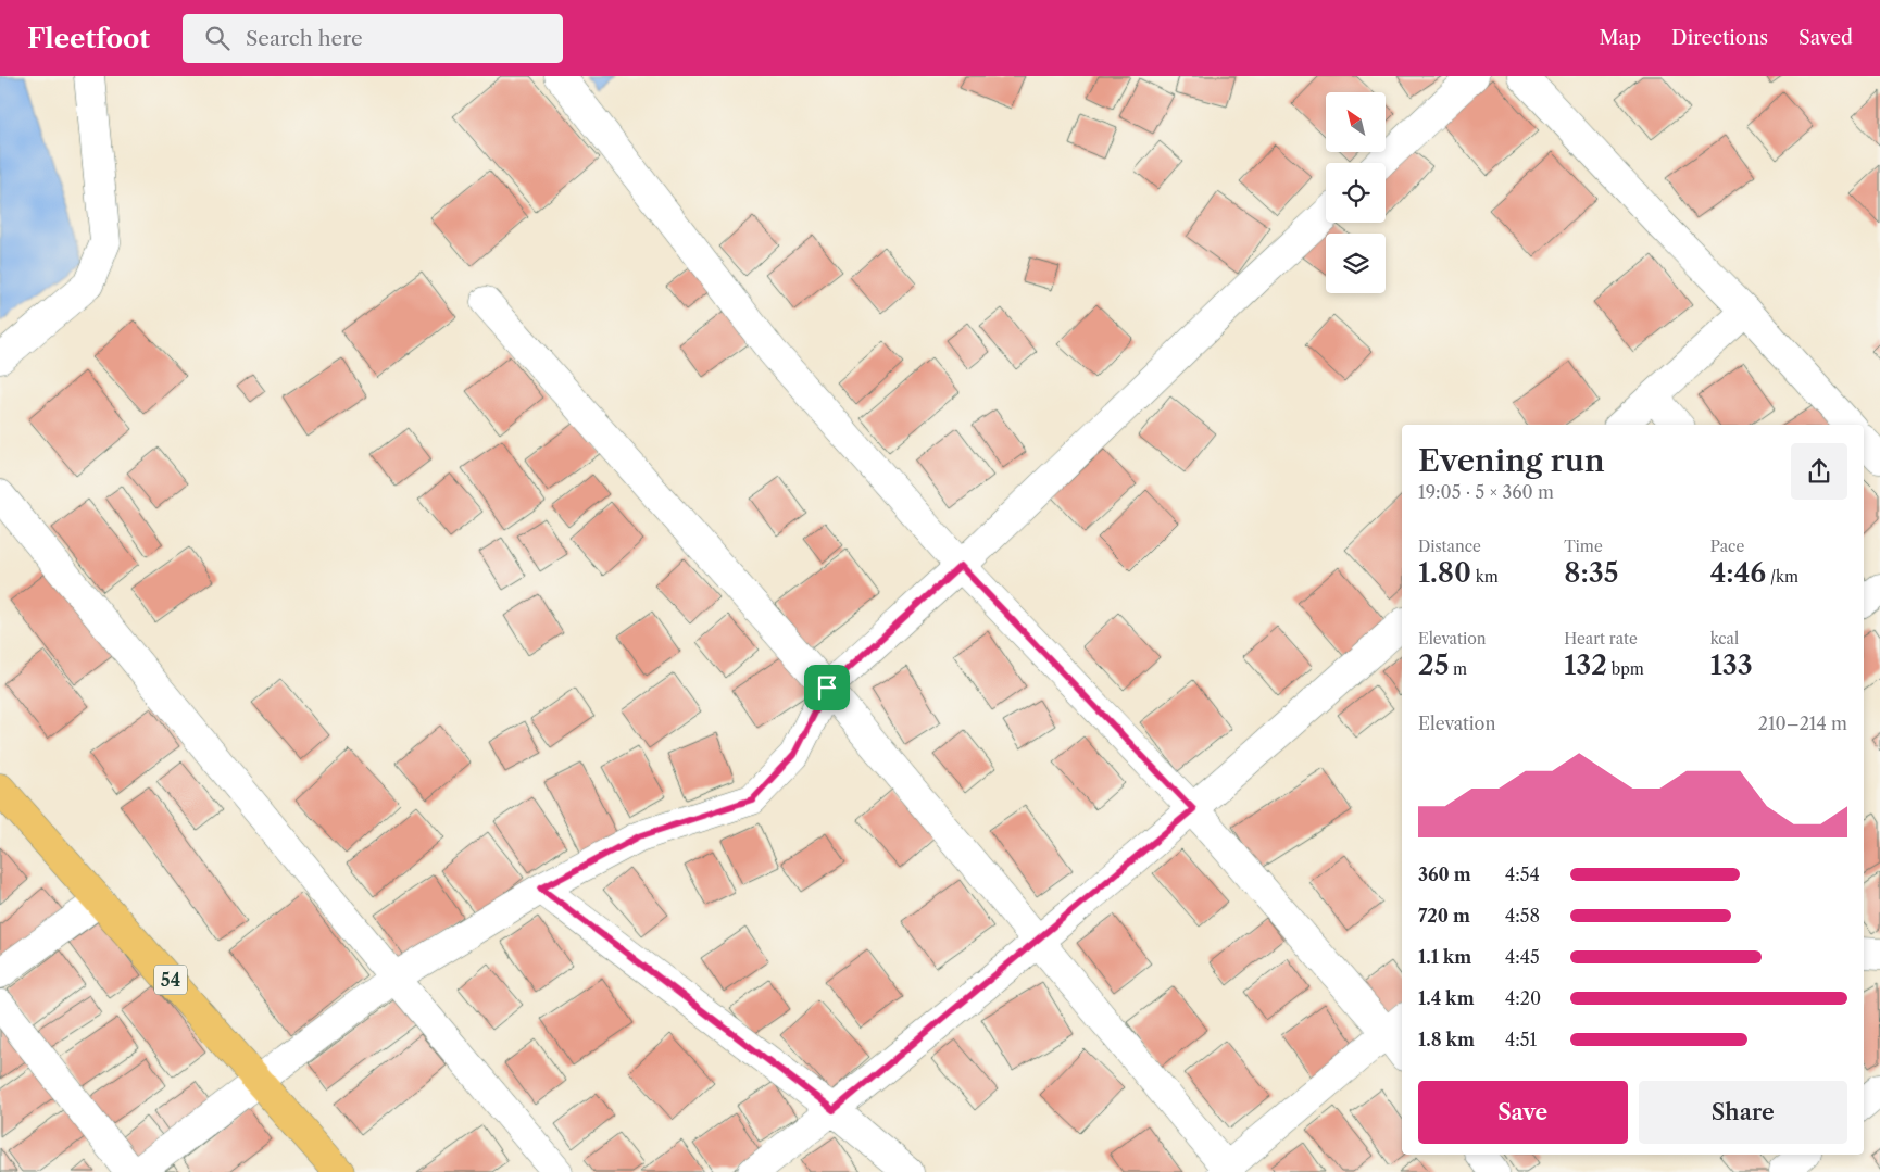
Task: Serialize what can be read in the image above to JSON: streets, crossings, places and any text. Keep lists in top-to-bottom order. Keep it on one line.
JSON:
{"streets":{"main road":["54"]},"north":"top left","page":{"header":"Fleetfoot","search":"Search here","nav":["Map","Directions","Saved"],"heading":["Evening run","19:05 · 5 × 360 m"],"stats":[["Distance","1.80 km"],["Time","8:35"],["Pace","4:46 /km"],["Elevation","25 m"],["Heart rate","132 bpm"],["kcal","133"]],"chart":["Elevation","210–214 m"],"list":[{"name":"360 m","note":"4:54"},{"name":"720 m","note":"4:58"},{"name":"1.1 km","note":"4:45"},{"name":"1.4 km","note":"4:20"},{"name":"1.8 km","note":"4:51"}],"buttons":["Save","Share"]}}
